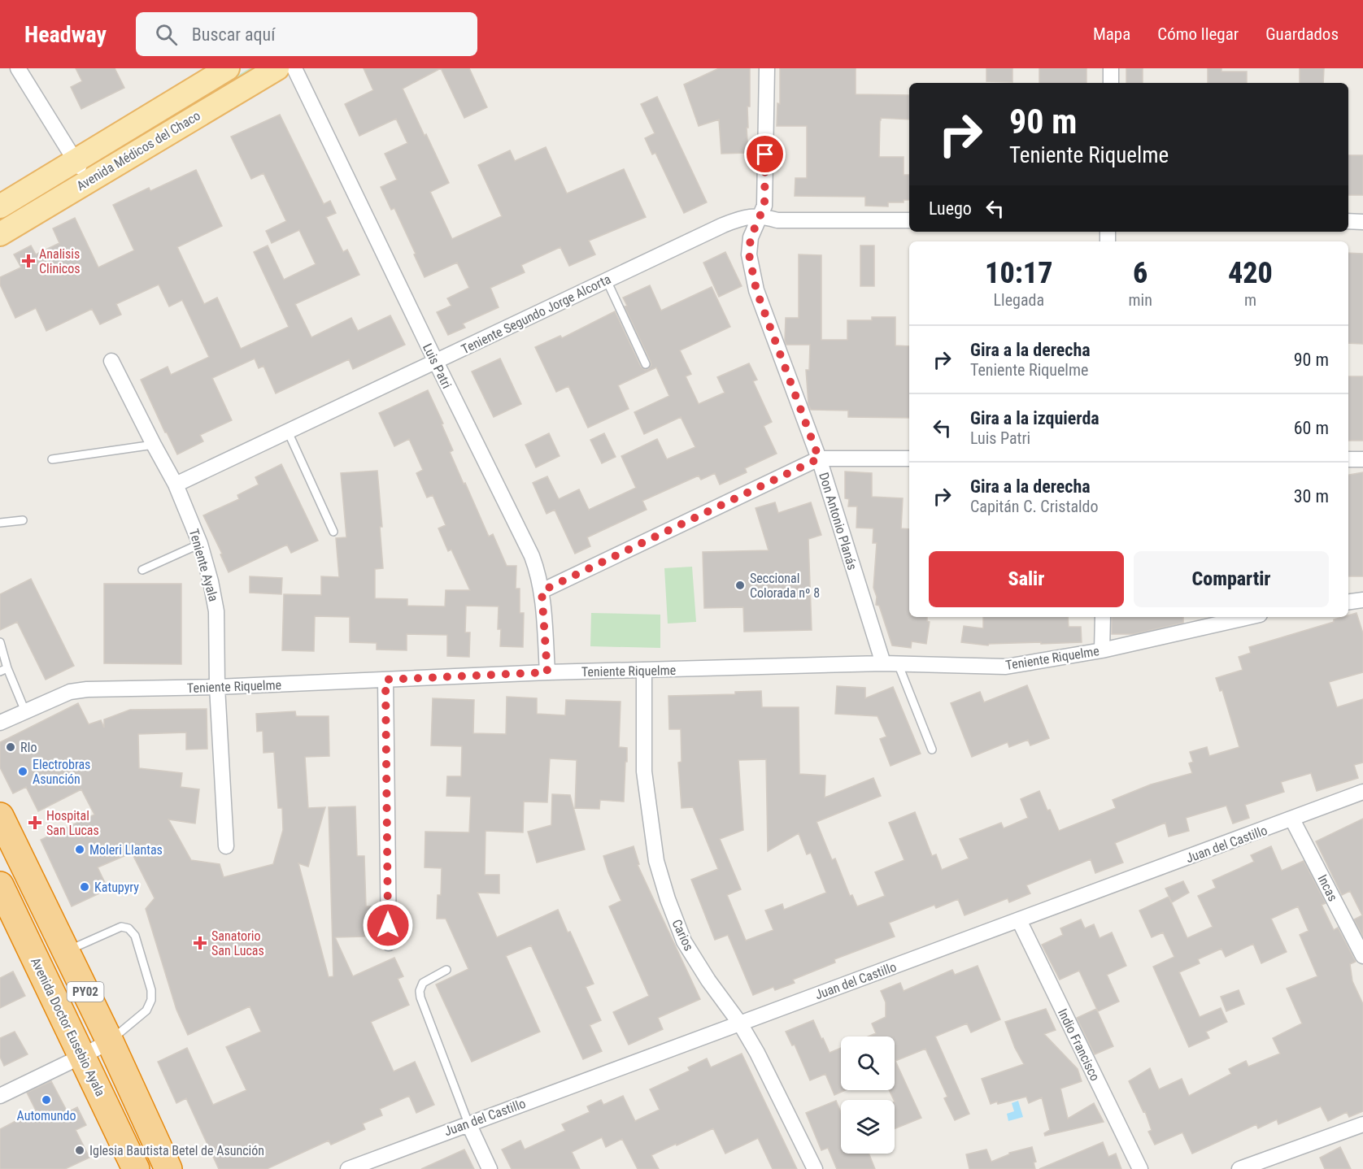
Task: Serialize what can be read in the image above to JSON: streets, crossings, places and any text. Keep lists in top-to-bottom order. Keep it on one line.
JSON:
{"streets":{"highway":["PY02","Avenida Doctor Eusebio Ayala"],"main road":["Avenida Médicos del Chaco"],"street":["Teniente Segundo Jorge Alcorta","Luis Patri","Don Antonio Planás","Teniente Ayala","Teniente Riquelme","Juan del Castillo","Incas","Carios","Indio Francisco"]},"crossings":[["Teniente Segundo Jorge Alcorta","Luis Patri"],["Teniente Segundo Jorge Alcorta","Don Antonio Planás"],["Teniente Segundo Jorge Alcorta","Teniente Ayala"],["Luis Patri","Teniente Riquelme"],["Don Antonio Planás","Teniente Riquelme"],["Teniente Ayala","Teniente Riquelme"],["Teniente Riquelme","Carios"],["Juan del Castillo","Incas"],["Juan del Castillo","Carios"],["Juan del Castillo","Indio Francisco"]],"places":{"health":["Analisis Clinicos","Hospital San Lucas","Sanatorio San Lucas"],"other":["Seccional Colorada nº 8","RIo","Electrobras Asunción","Moleri Llantas","Katupyry","Automundo","Iglesia Bautista Betel de Asunción"]},"page":{"header":"Headway","search":"Buscar aquí","nav":["Mapa","Cómo llegar","Guardados"],"turn":["90 m","Teniente Riquelme"],"then":"Luego","eta":["10:17","Llegada","6","min","420","m"],"list":[{"name":"Gira a la derecha","note":"Teniente Riquelme","value":"90 m"},{"name":"Gira a la izquierda","note":"Luis Patri","value":"60 m"},{"name":"Gira a la derecha","note":"Capitán C. Cristaldo","value":"30 m"}],"buttons":["Salir","Compartir"]}}
